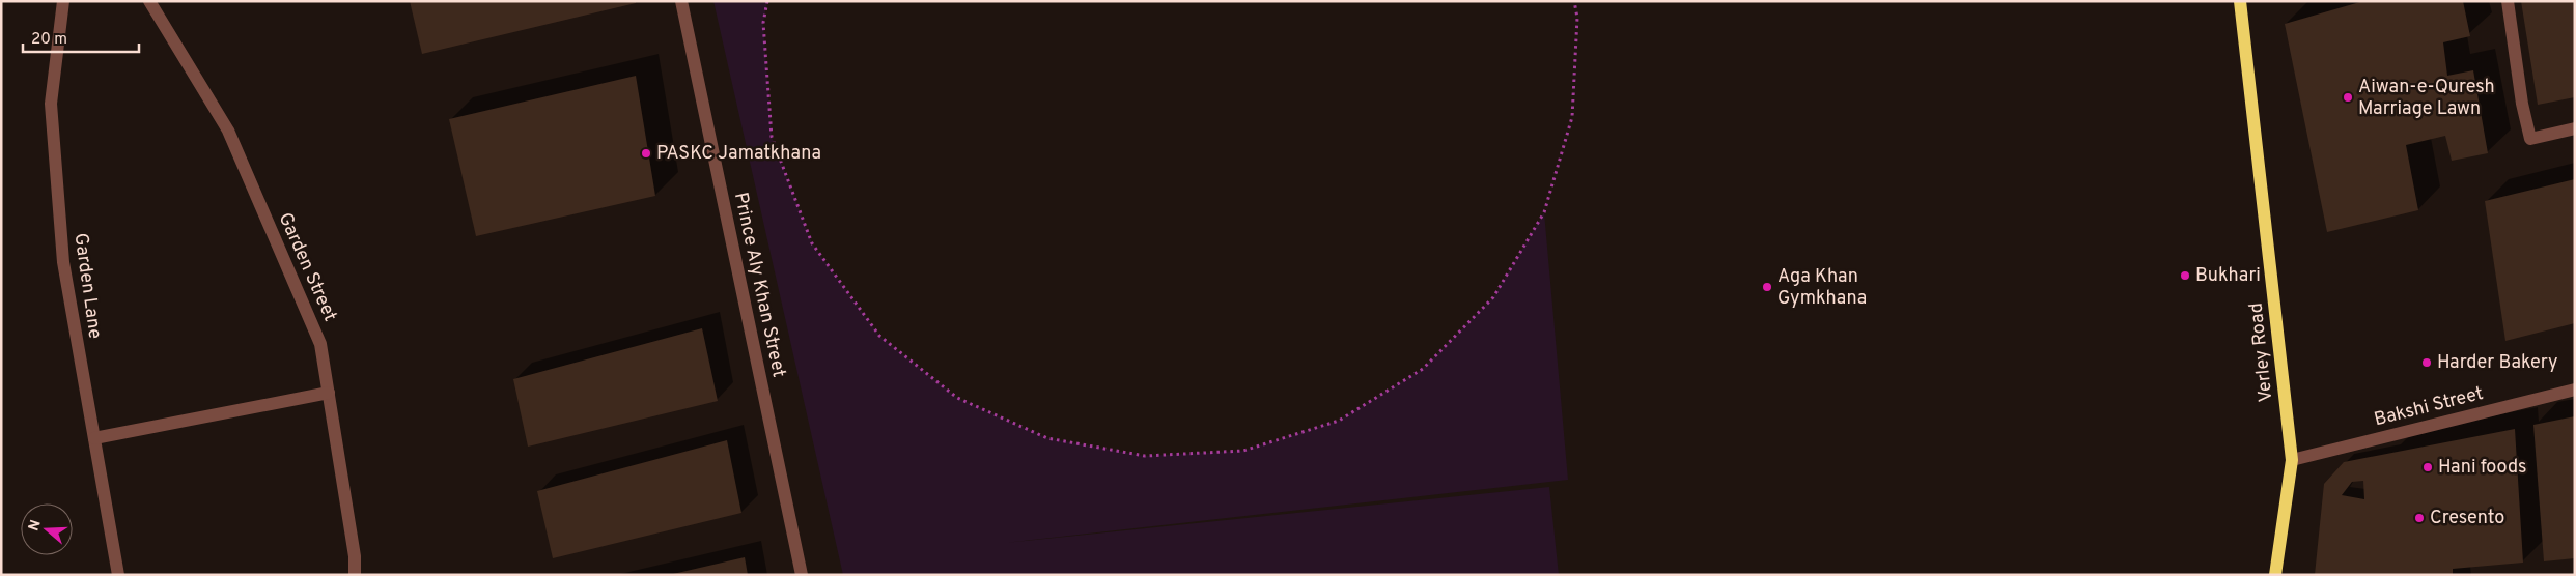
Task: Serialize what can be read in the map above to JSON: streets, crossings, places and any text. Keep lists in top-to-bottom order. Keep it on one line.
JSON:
{"streets":{"main road":["Verley Road"],"street":["Garden Street","Prince Aly Khan Street","Garden Lane","Bakshi Street"]},"crossings":[["Verley Road","Bakshi Street"]],"places":["Aiwan-e-Quresh Marriage Lawn","PASKC Jamatkhana","Bukhari","Aga Khan Gymkhana","Harder Bakery","Hani foods","Cresento"],"scale_bar":"20 m","north":"left"}
